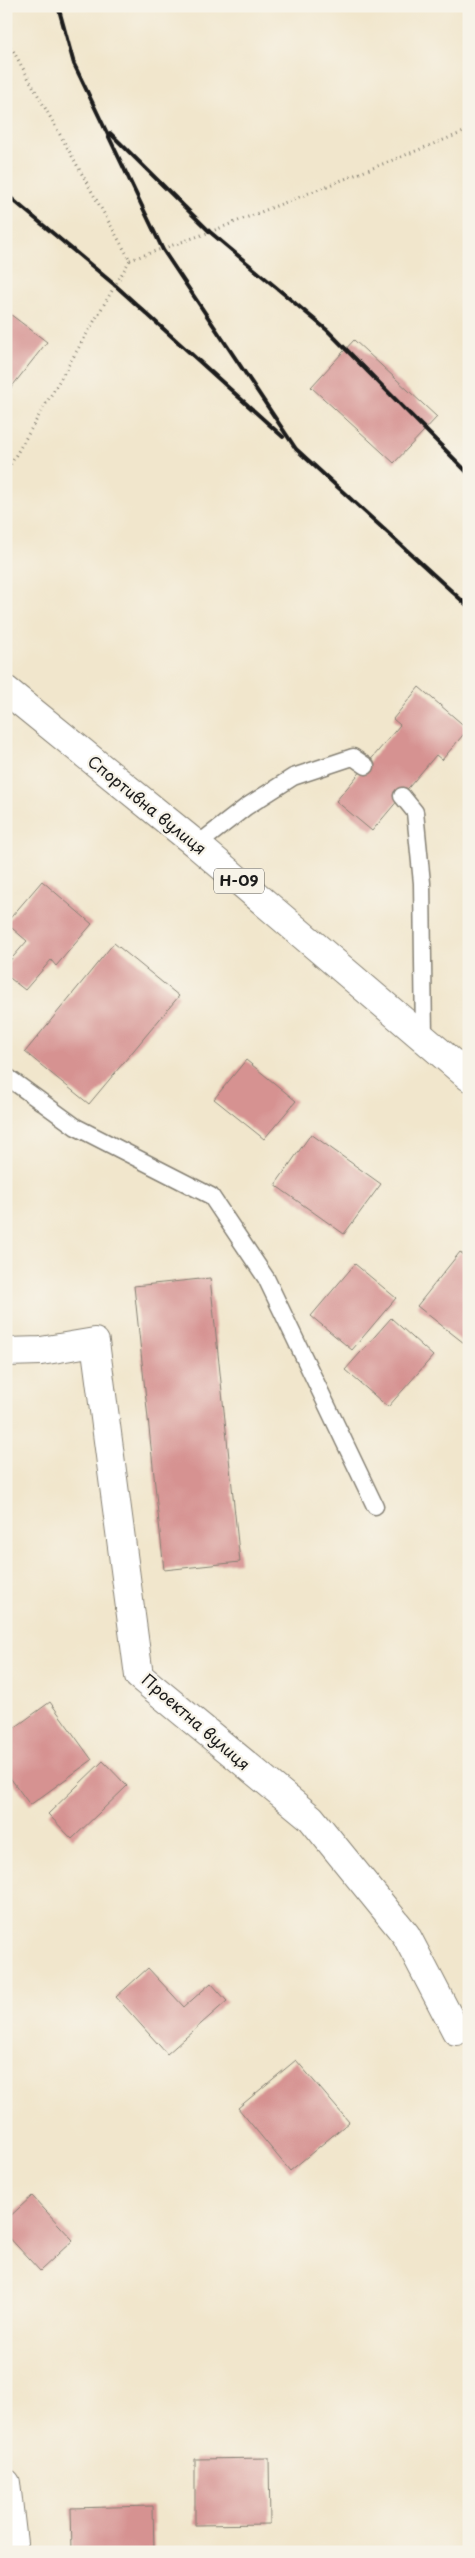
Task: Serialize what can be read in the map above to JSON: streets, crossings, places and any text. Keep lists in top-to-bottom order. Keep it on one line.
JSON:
{"streets":{"street":["Спортивна вулиця","Н-09","Проектна вулиця"]}}
